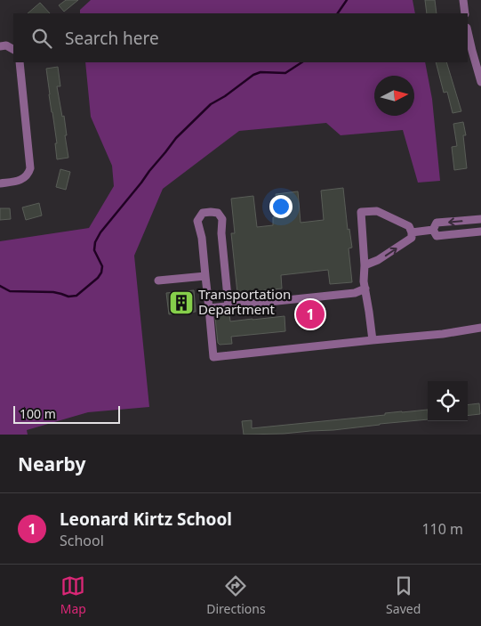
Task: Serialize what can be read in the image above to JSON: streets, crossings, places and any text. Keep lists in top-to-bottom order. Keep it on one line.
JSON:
{"places":{"building":["Transportation Department"]},"scale_bar":"100 m","north":"right","page":{"search":"Search here","pins":"1","scale":"100 m","heading":"Nearby","list":[{"mark":"1","name":"Leonard Kirtz School","note":"School","value":"110 m"}],"nav":["Map","Directions","Saved"]}}
